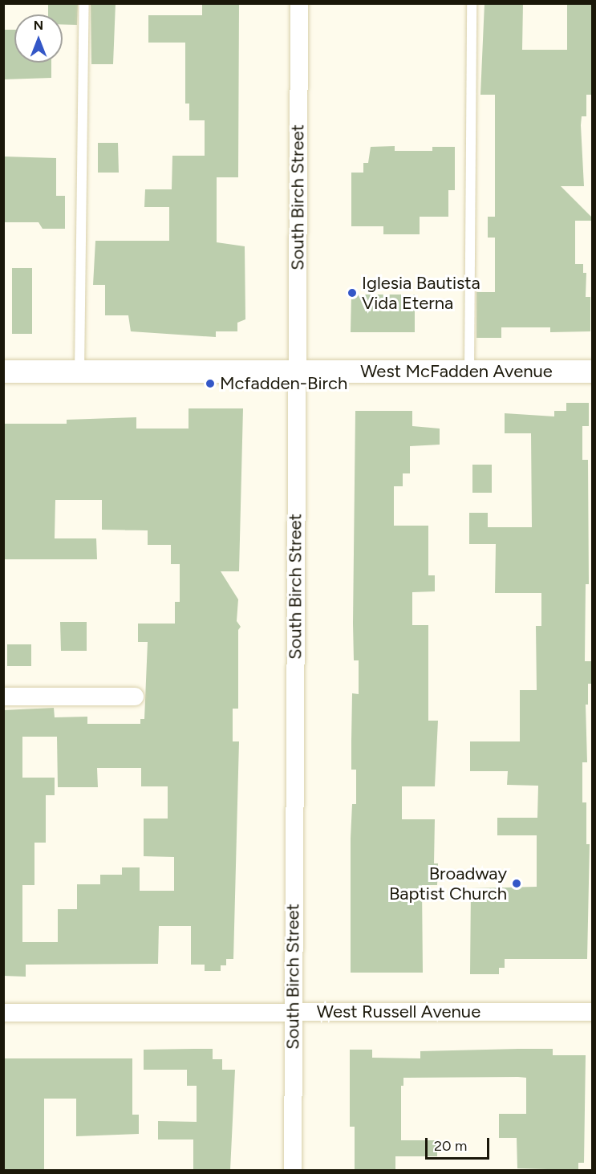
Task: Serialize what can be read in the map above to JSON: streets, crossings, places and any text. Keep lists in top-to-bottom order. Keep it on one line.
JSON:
{"streets":{"street":["South Birch Street","West McFadden Avenue","West Russell Avenue"]},"crossings":[["South Birch Street","West McFadden Avenue"],["South Birch Street","West Russell Avenue"]],"places":["Iglesia Bautista Vida Eterna","Mcfadden-Birch","Broadway Baptist Church"],"scale_bar":"20 m","north":"top"}
